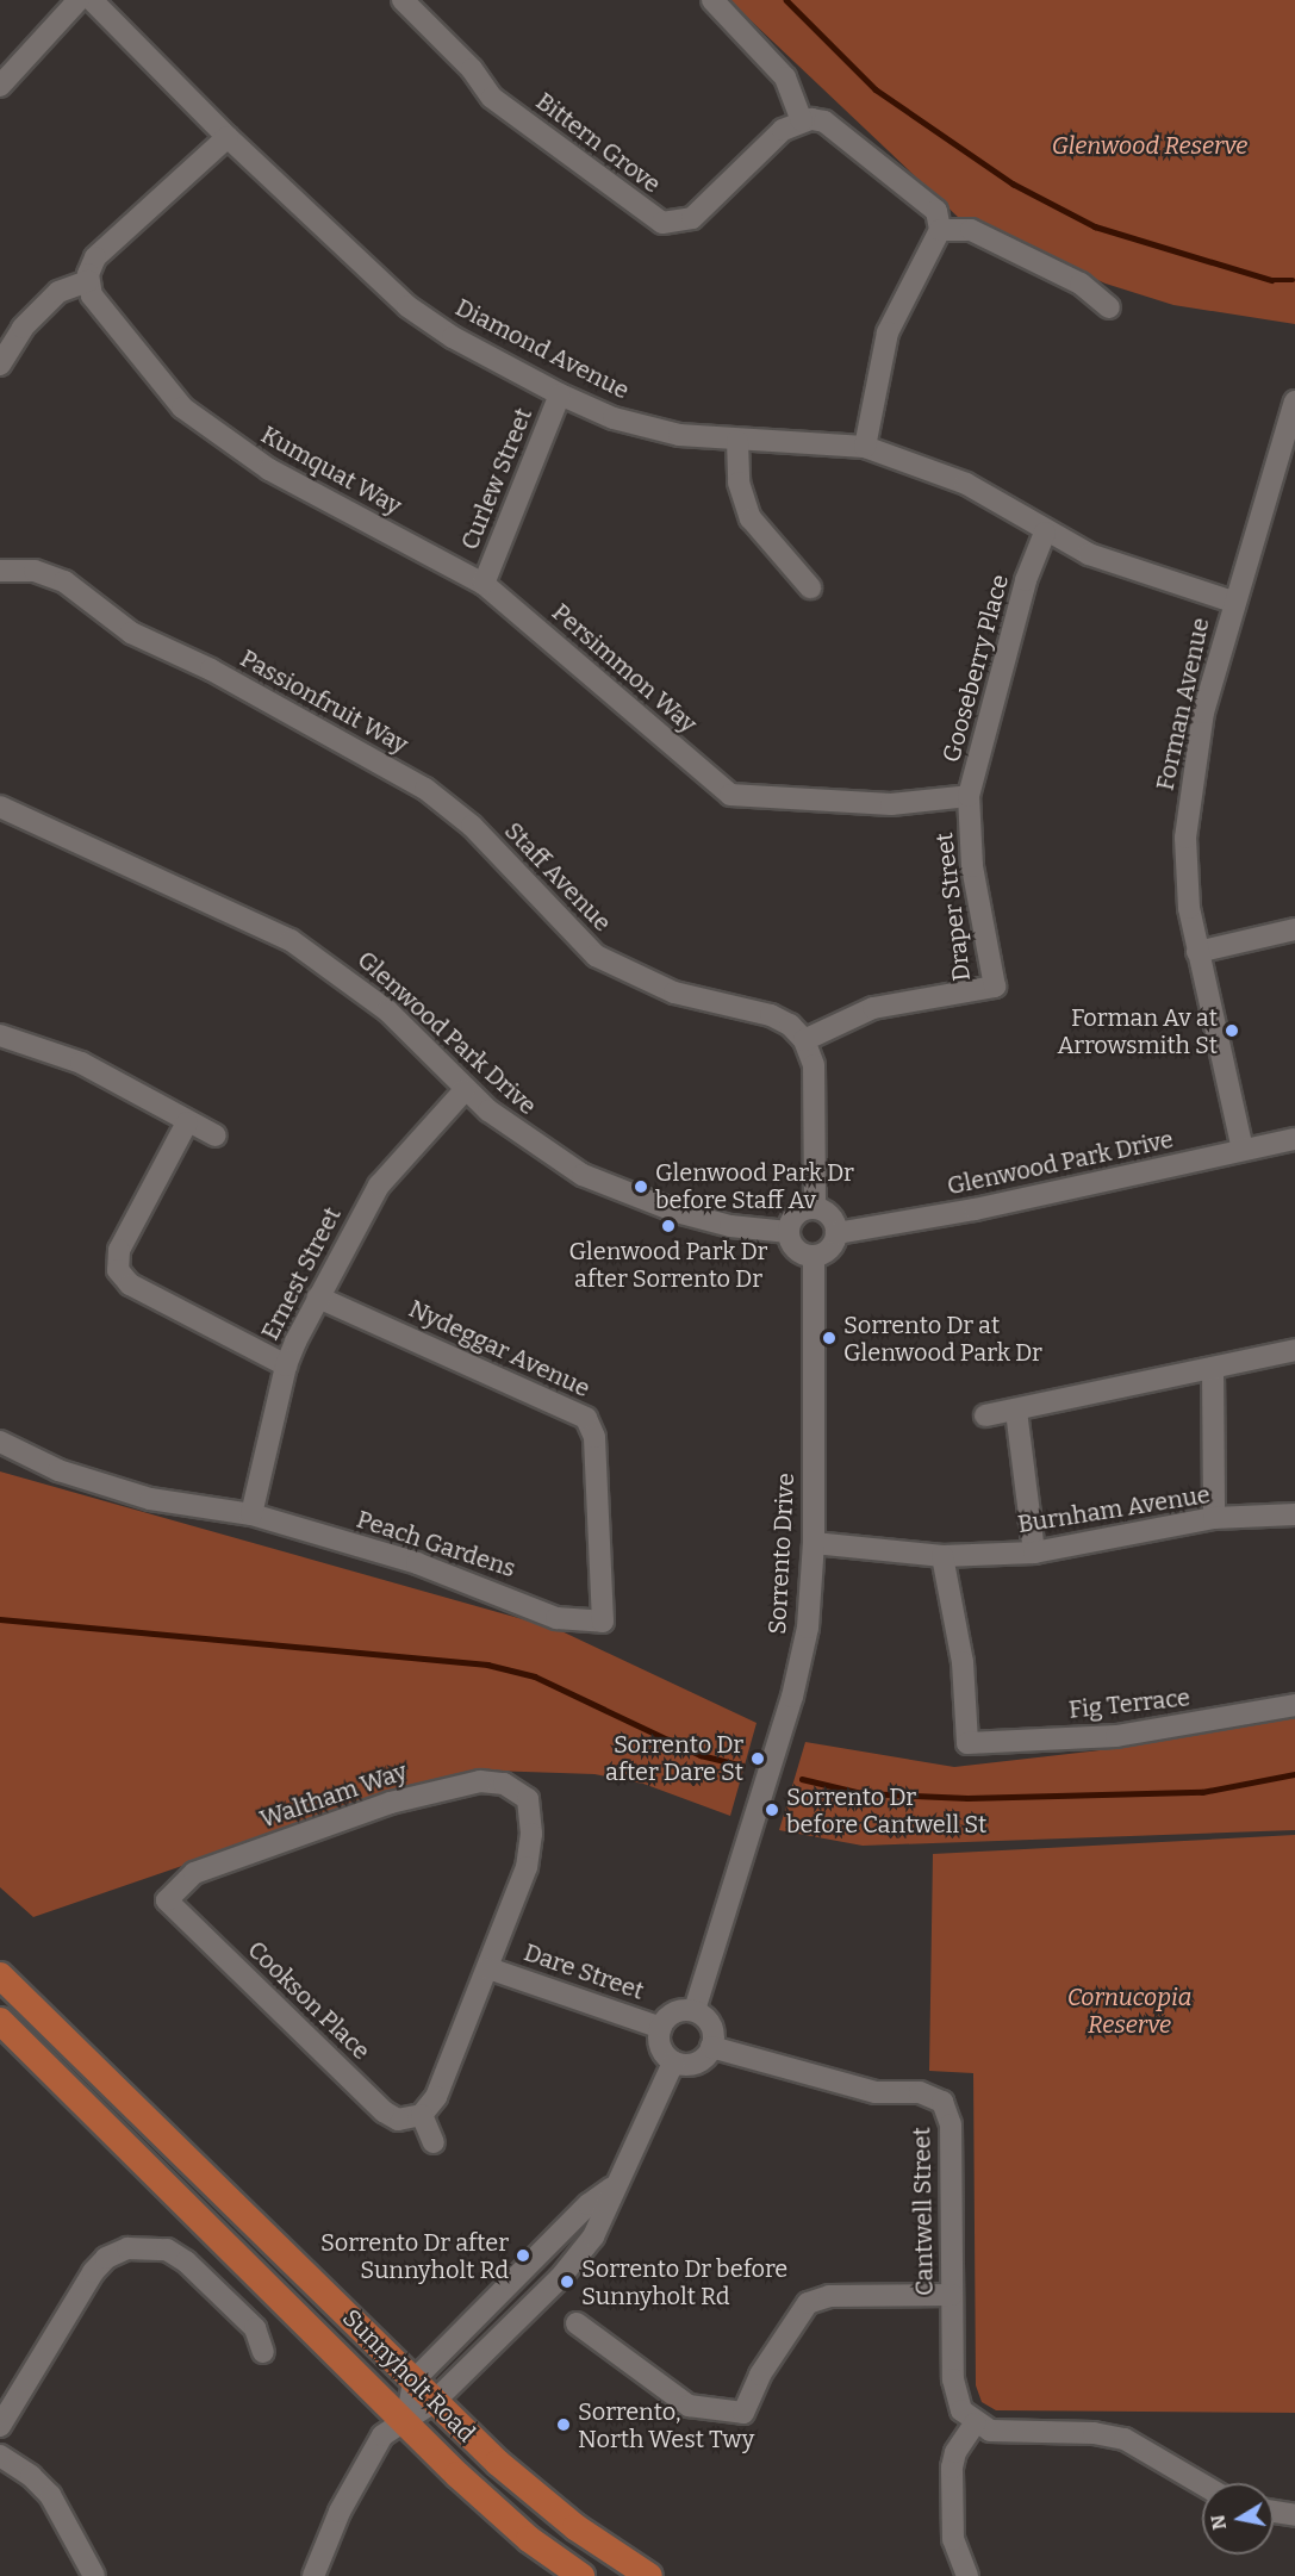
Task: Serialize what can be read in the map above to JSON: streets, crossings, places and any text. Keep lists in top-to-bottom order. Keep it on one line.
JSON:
{"streets":{"main road":["Sunnyholt Road"],"street":["Bittern Grove","Diamond Avenue","Kumquat Way","Curlew Street","Persimmon Way","Gooseberry Place","Passionfruit Way","Forman Avenue","Staff Avenue","Draper Street","Glenwood Park Drive","Ernest Street","Nydeggar Avenue","Burnham Avenue","Peach Gardens","Sorrento Drive","Fig Terrace","Waltham Way","Dare Street","Cookson Place","Cantwell Street"]},"crossings":[["Diamond Avenue","Curlew Street"],["Diamond Avenue","Gooseberry Place"],["Diamond Avenue","Forman Avenue"],["Kumquat Way","Curlew Street"],["Kumquat Way","Persimmon Way"],["Curlew Street","Persimmon Way"],["Persimmon Way","Gooseberry Place"],["Gooseberry Place","Draper Street"],["Passionfruit Way","Staff Avenue"],["Forman Avenue","Glenwood Park Drive"],["Staff Avenue","Draper Street"],["Glenwood Park Drive","Ernest Street"],["Glenwood Park Drive","Sorrento Drive"],["Ernest Street","Nydeggar Avenue"],["Ernest Street","Peach Gardens"],["Nydeggar Avenue","Peach Gardens"],["Burnham Avenue","Sorrento Drive"],["Burnham Avenue","Fig Terrace"],["Sorrento Drive","Dare Street"],["Sorrento Drive","Cantwell Street"],["Waltham Way","Dare Street"],["Waltham Way","Cookson Place"],["Dare Street","Cantwell Street"]],"parks":["Glenwood Reserve","Cornucopia Reserve"],"places":["Forman Av at Arrowsmith St","Glenwood Park Dr before Staff Av","Glenwood Park Dr after Sorrento Dr","Sorrento Dr at Glenwood Park Dr","Sorrento Dr after Dare St","Sorrento Dr before Cantwell St","Sorrento Dr after Sunnyholt Rd","Sorrento Dr before Sunnyholt Rd","Sorrento, North West Twy"],"north":"left"}
